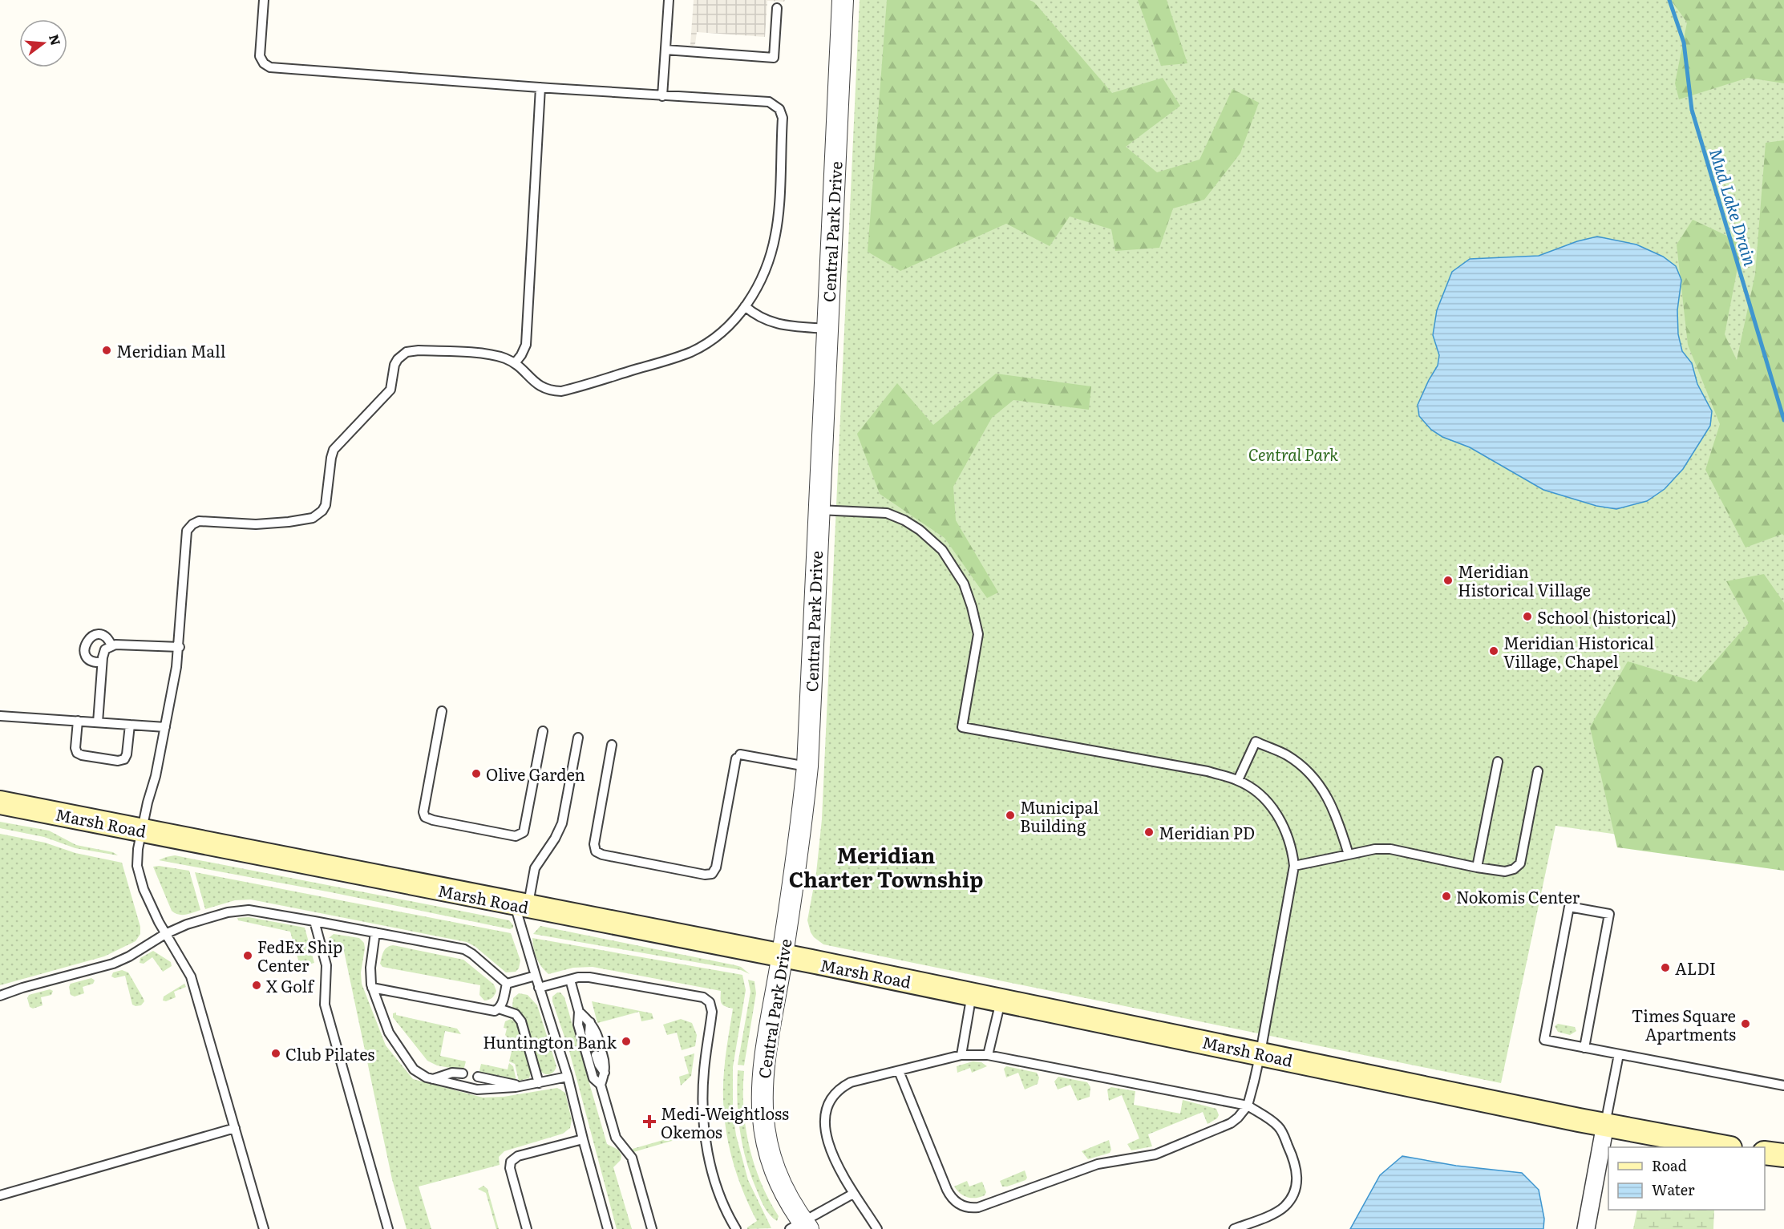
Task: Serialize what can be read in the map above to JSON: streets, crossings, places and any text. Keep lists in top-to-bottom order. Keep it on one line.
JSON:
{"streets":{"main road":["Marsh Road"],"street":["Central Park Drive"]},"crossings":[["Central Park Drive","Marsh Road"]],"districts":["Meridian Charter Township"],"water":["Mud Lake Drain"],"parks":["Central Park"],"places":{"other":["Meridian Mall","Meridian Historical Village","School (historical)","Meridian Historical Village, Chapel","Olive Garden","Municipal Building","Meridian PD","Nokomis Center","FedEx Ship Center","ALDI","X Golf","Times Square Apartments","Huntington Bank","Club Pilates"],"health":["Medi-Weightloss Okemos"]},"legend":["Road","Water"],"north":"right"}
